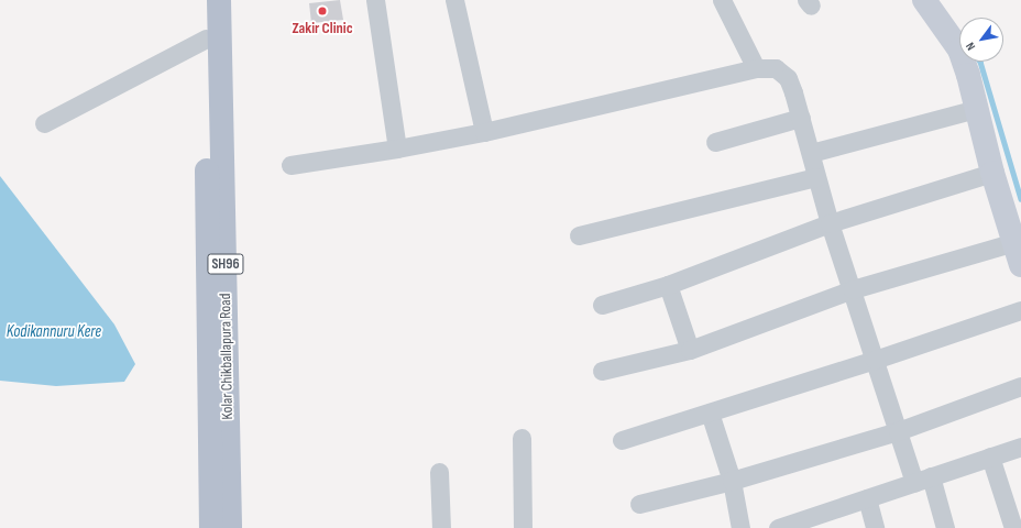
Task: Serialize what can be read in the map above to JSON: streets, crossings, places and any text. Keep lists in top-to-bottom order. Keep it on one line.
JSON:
{"streets":{"main road":["SH96","Kolar Chikballapura Road"]},"water":["Kodikannuru Kere"],"places":["Zakir Clinic"],"north":"bottom left"}
